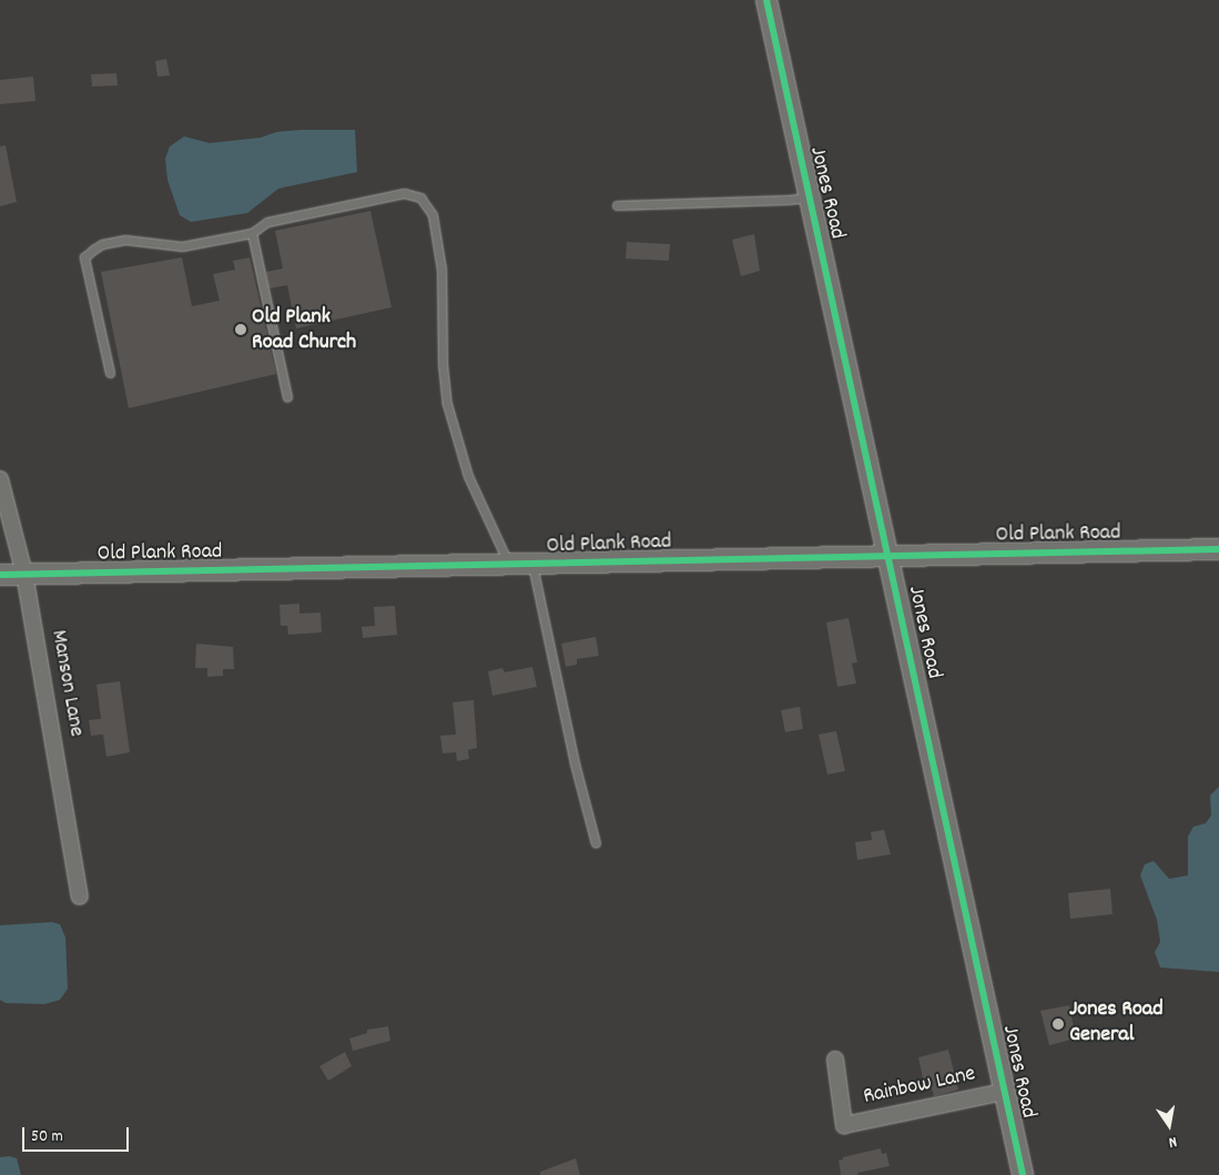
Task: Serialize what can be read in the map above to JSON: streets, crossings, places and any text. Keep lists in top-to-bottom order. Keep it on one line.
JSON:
{"streets":{"street":["Jones Road","Old Plank Road","Manson Lane","Rainbow Lane"]},"crossings":[["Jones Road","Old Plank Road"],["Jones Road","Rainbow Lane"],["Old Plank Road","Manson Lane"]],"places":["Old Plank Road Church","Jones Road General"],"scale_bar":"50 m","north":"bottom"}
